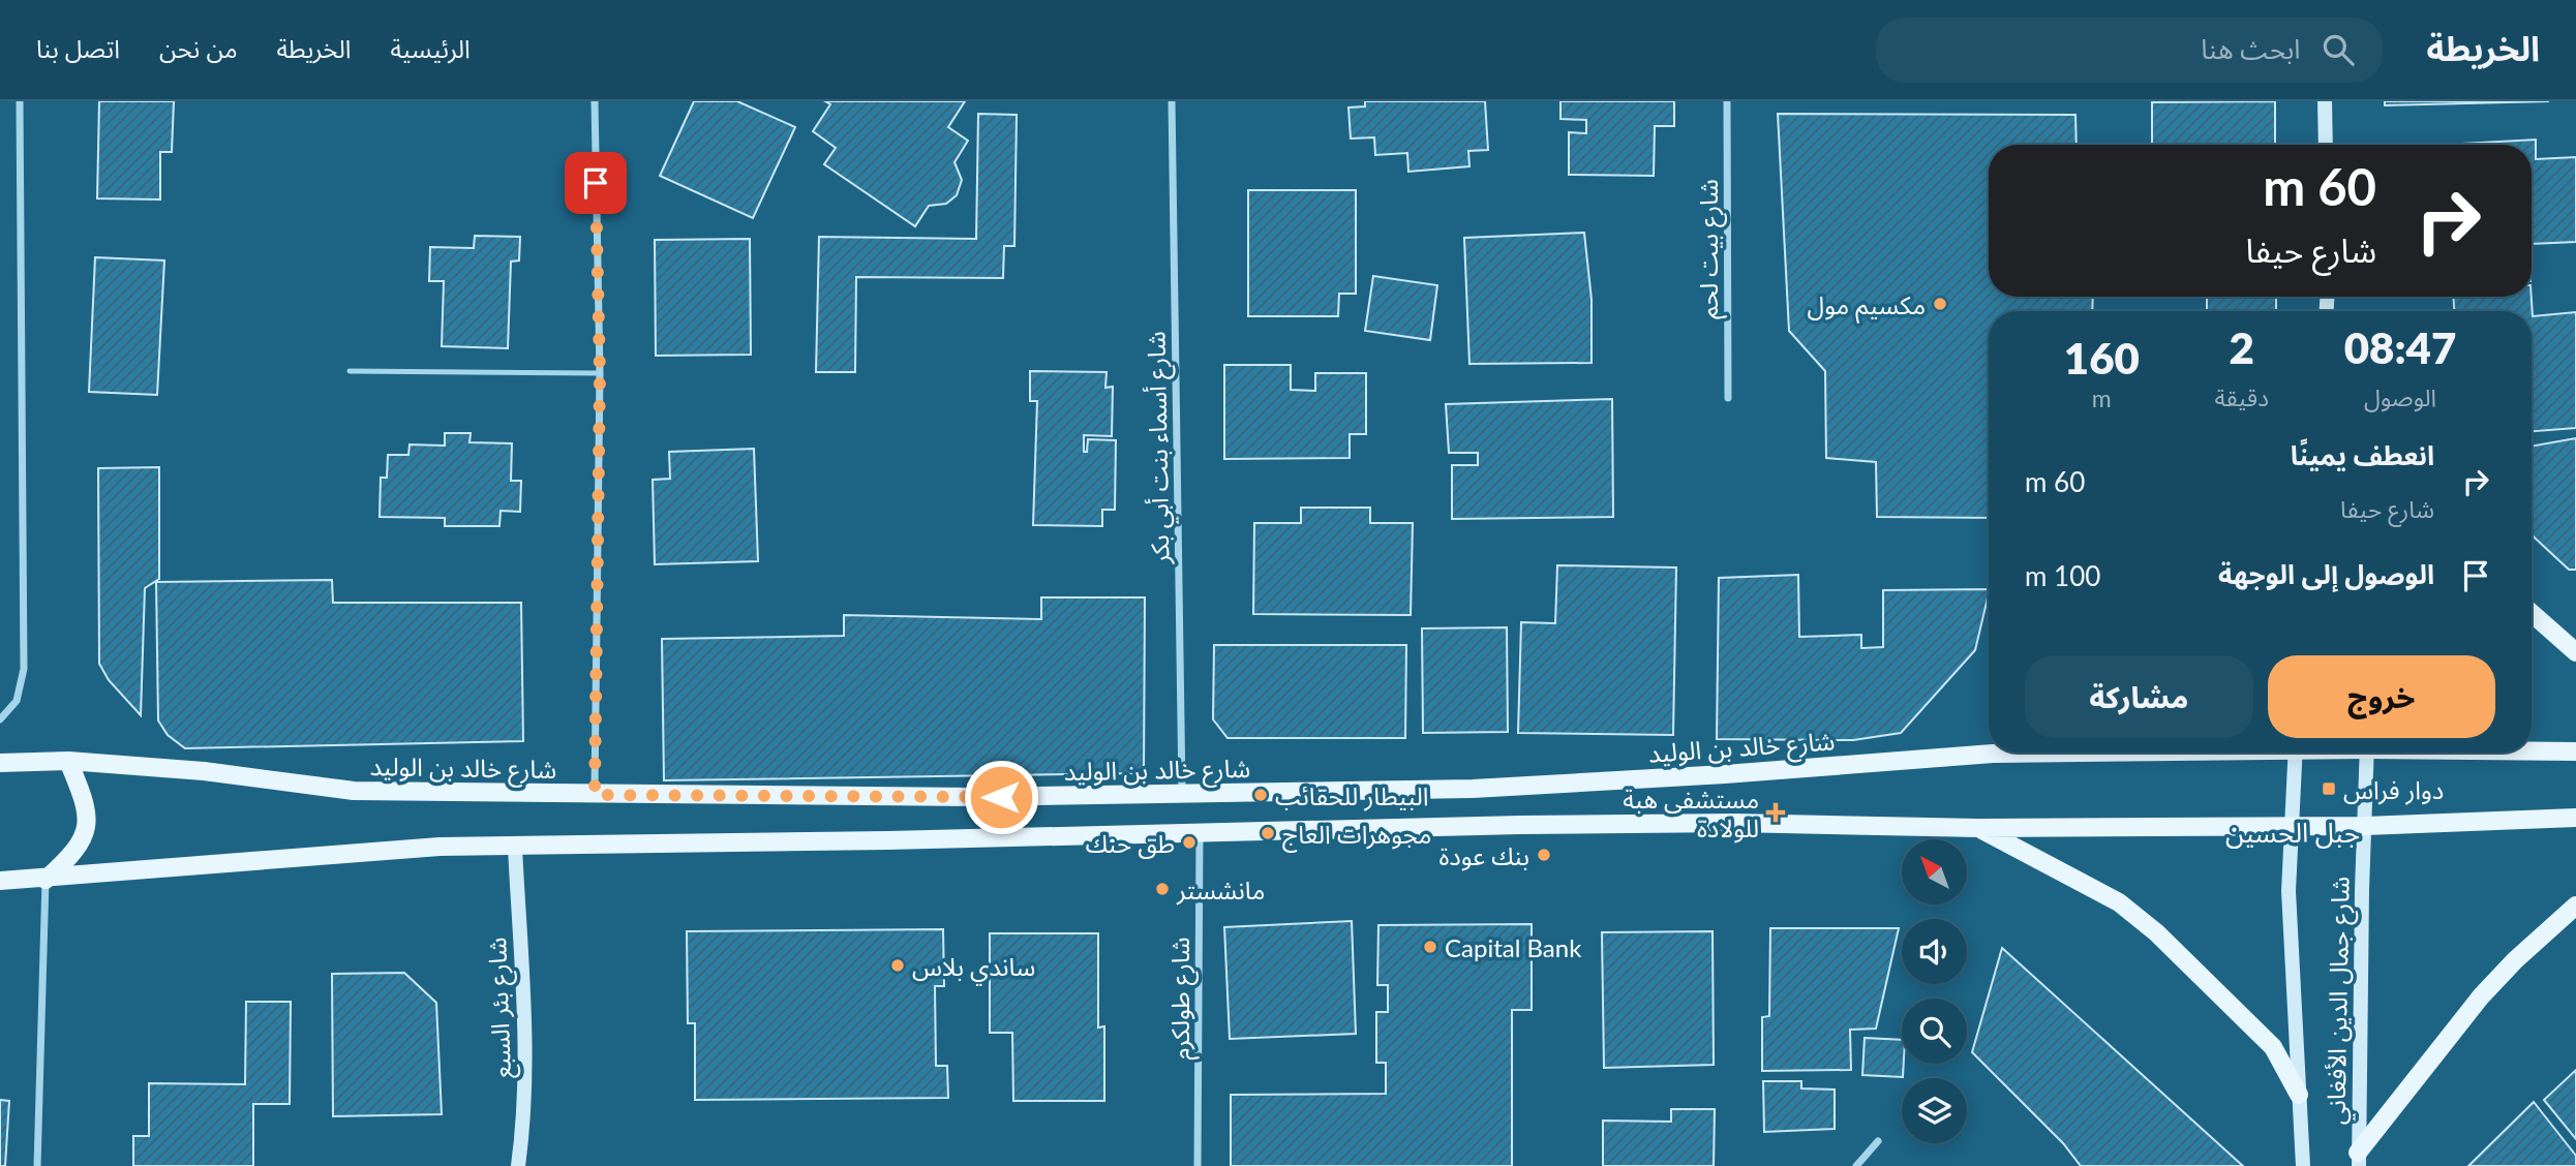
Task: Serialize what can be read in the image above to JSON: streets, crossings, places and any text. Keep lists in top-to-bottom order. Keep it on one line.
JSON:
{"streets":{"main road":["شارع خالد بن الوليد"],"street":["شارع بيت لحم","شارع أسماء بنت أبي بكر","شارع طولكرم","شارع جمال الدين الأفغاني","شارع بئر السبع"]},"crossings":[["شارع أسماء بنت أبي بكر","شارع خالد بن الوليد"]],"districts":["جبل الحسين"],"places":{"other":["مكسيم مول","البيطار للحقائب","مجوهرات العاج","طق حنك","بنك عودة","مانشستر","Capital Bank","ساندي بلاس"],"transit":["دوار فراس"],"health":["مستشفى هبة للولادة"]},"north":"top left","page":{"header":"الخريطة","search":"ابحث هنا","nav":["الرئيسية","الخريطة","من نحن","اتصل بنا"],"turn":["60 m","شارع حيفا"],"eta":["08:47","الوصول","2","دقيقة","160","m"],"list":[{"name":"انعطف يمينًا","note":"شارع حيفا","value":"60 m"},{"name":"الوصول إلى الوجهة","value":"100 m"}],"buttons":["خروج","مشاركة"]}}
